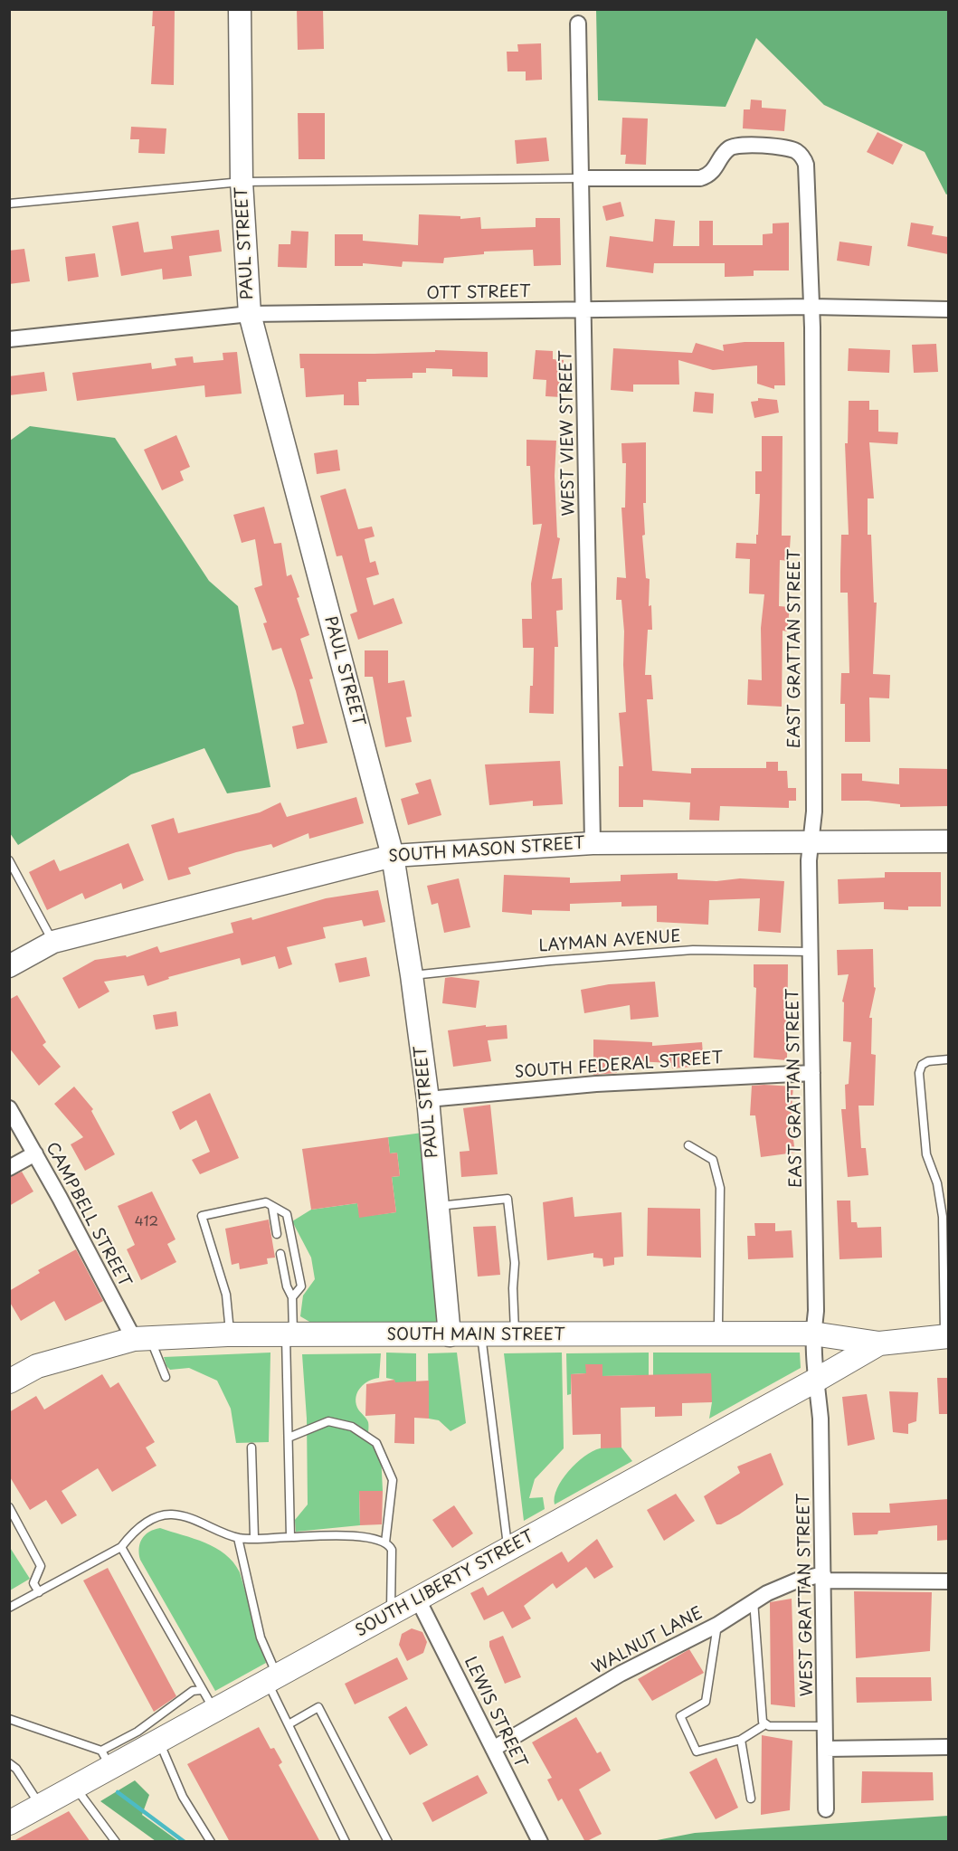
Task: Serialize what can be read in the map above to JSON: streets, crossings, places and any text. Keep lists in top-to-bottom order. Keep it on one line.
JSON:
{"streets":{"main road":["SOUTH MAIN STREET","SOUTH LIBERTY STREET"],"street":["PAUL STREET","OTT STREET","WEST VIEW STREET","EAST GRATTAN STREET","SOUTH MASON STREET","SOUTH FEDERAL STREET","CAMPBELL STREET","WEST GRATTAN STREET","WALNUT LANE","LEWIS STREET"],"lane":["LAYMAN AVENUE"]},"crossings":[["PAUL STREET","OTT STREET"],["PAUL STREET","SOUTH MASON STREET"],["PAUL STREET","LAYMAN AVENUE"],["PAUL STREET","SOUTH FEDERAL STREET"],["PAUL STREET","SOUTH MAIN STREET"],["OTT STREET","WEST VIEW STREET"],["OTT STREET","EAST GRATTAN STREET"],["WEST VIEW STREET","EAST GRATTAN STREET"],["WEST VIEW STREET","SOUTH MASON STREET"],["EAST GRATTAN STREET","SOUTH MASON STREET"],["EAST GRATTAN STREET","LAYMAN AVENUE"],["EAST GRATTAN STREET","SOUTH FEDERAL STREET"],["EAST GRATTAN STREET","SOUTH MAIN STREET"],["EAST GRATTAN STREET","SOUTH LIBERTY STREET"],["EAST GRATTAN STREET","WEST GRATTAN STREET"],["CAMPBELL STREET","SOUTH MAIN STREET"],["SOUTH MAIN STREET","SOUTH LIBERTY STREET"],["SOUTH LIBERTY STREET","WEST GRATTAN STREET"],["SOUTH LIBERTY STREET","LEWIS STREET"],["WEST GRATTAN STREET","WALNUT LANE"],["WALNUT LANE","LEWIS STREET"]],"house_numbers":["412"]}
